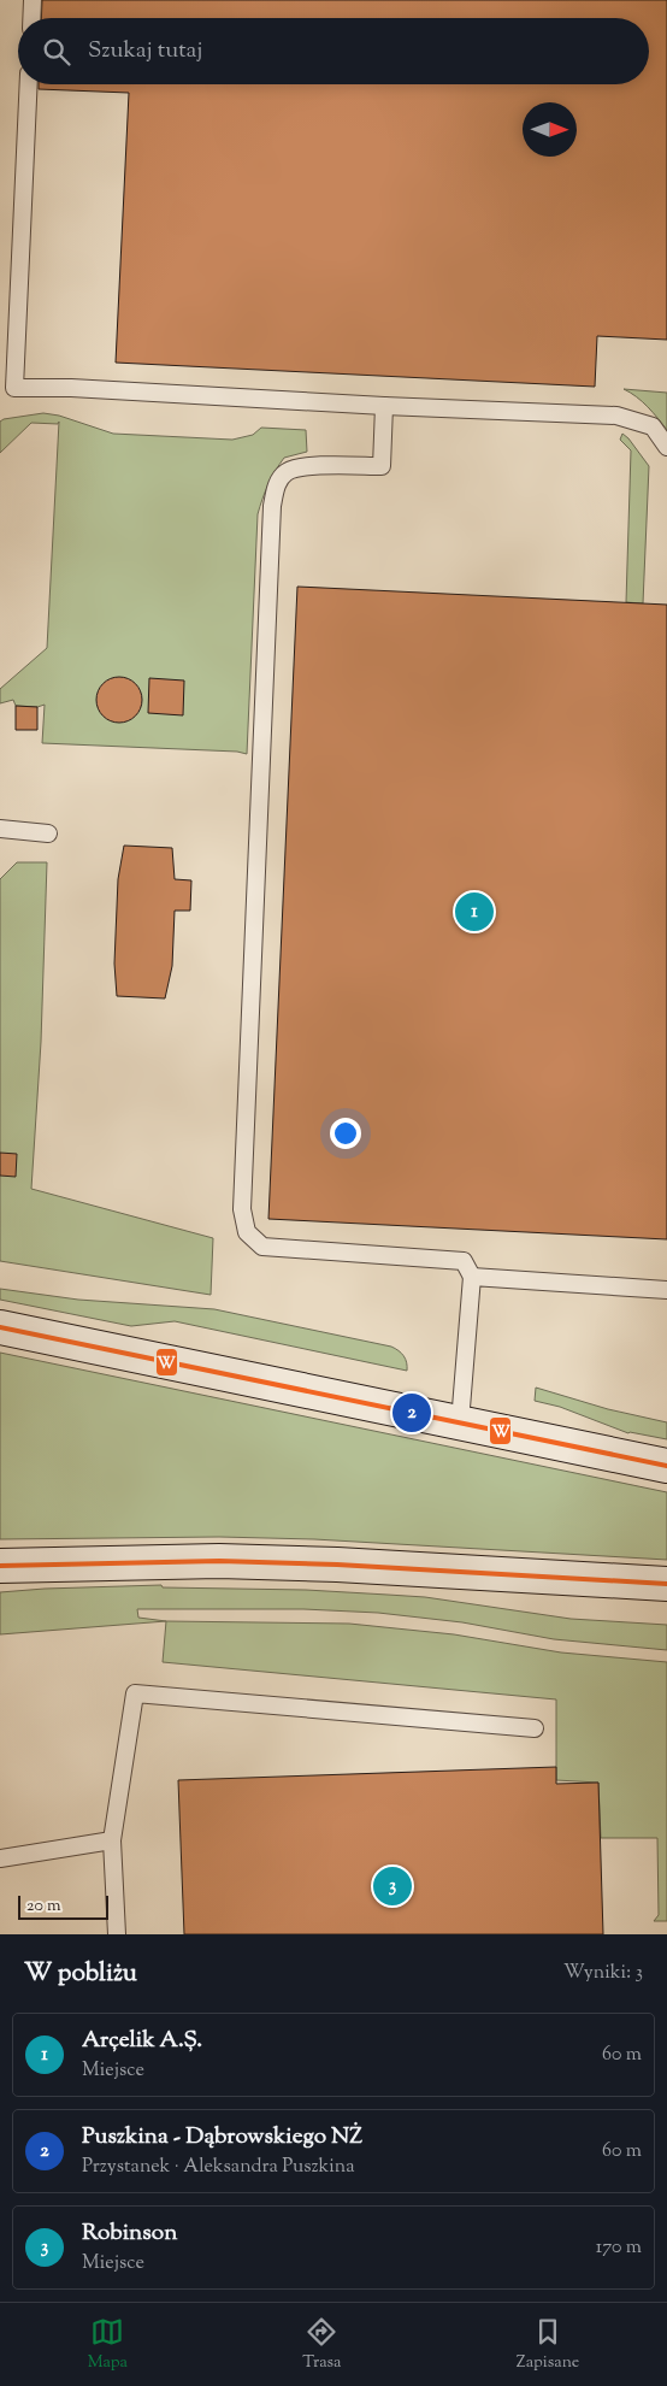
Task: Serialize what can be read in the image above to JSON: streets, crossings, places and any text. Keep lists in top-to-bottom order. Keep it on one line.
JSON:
{"lines":["transit line W"],"scale_bar":"20 m","north":"right","page":{"search":"Szukaj tutaj","pins":["1","2","3"],"scale":"20 m","heading":["W pobliżu","Wyniki: 3"],"list":[{"mark":"1","name":"Arçelik A.Ş.","note":"Miejsce","value":"60 m"},{"mark":"2","name":"Puszkina - Dąbrowskiego NŻ","note":"Przystanek · Aleksandra Puszkina","value":"60 m"},{"mark":"3","name":"Robinson","note":"Miejsce","value":"170 m"}],"nav":["Mapa","Trasa","Zapisane"]}}
